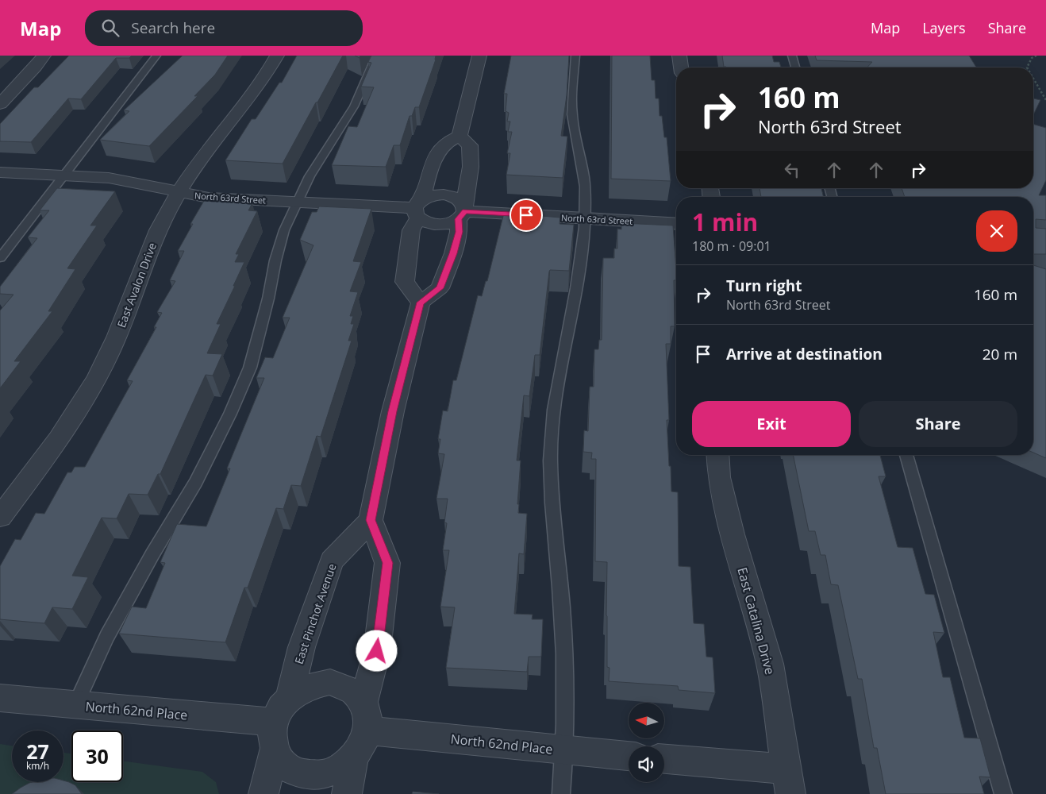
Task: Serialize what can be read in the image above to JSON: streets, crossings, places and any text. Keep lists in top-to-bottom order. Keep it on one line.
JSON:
{"streets":{"street":["North 63rd Street","East Avalon Drive","East Pinchot Avenue","East Catalina Drive","North 62nd Place"]},"crossings":[["North 63rd Street","East Avalon Drive"],["East Pinchot Avenue","North 62nd Place"]],"north":"left","page":{"header":"Map","search":"Search here","nav":["Map","Layers","Share"],"turn":["160 m","North 63rd Street"],"heading":["1 min","180 m · 09:01"],"list":[{"name":"Turn right","note":"North 63rd Street","value":"160 m"},{"name":"Arrive at destination","value":"20 m"}],"buttons":["Exit","Share"],"speed":"27 km/h","limit":"30"}}
